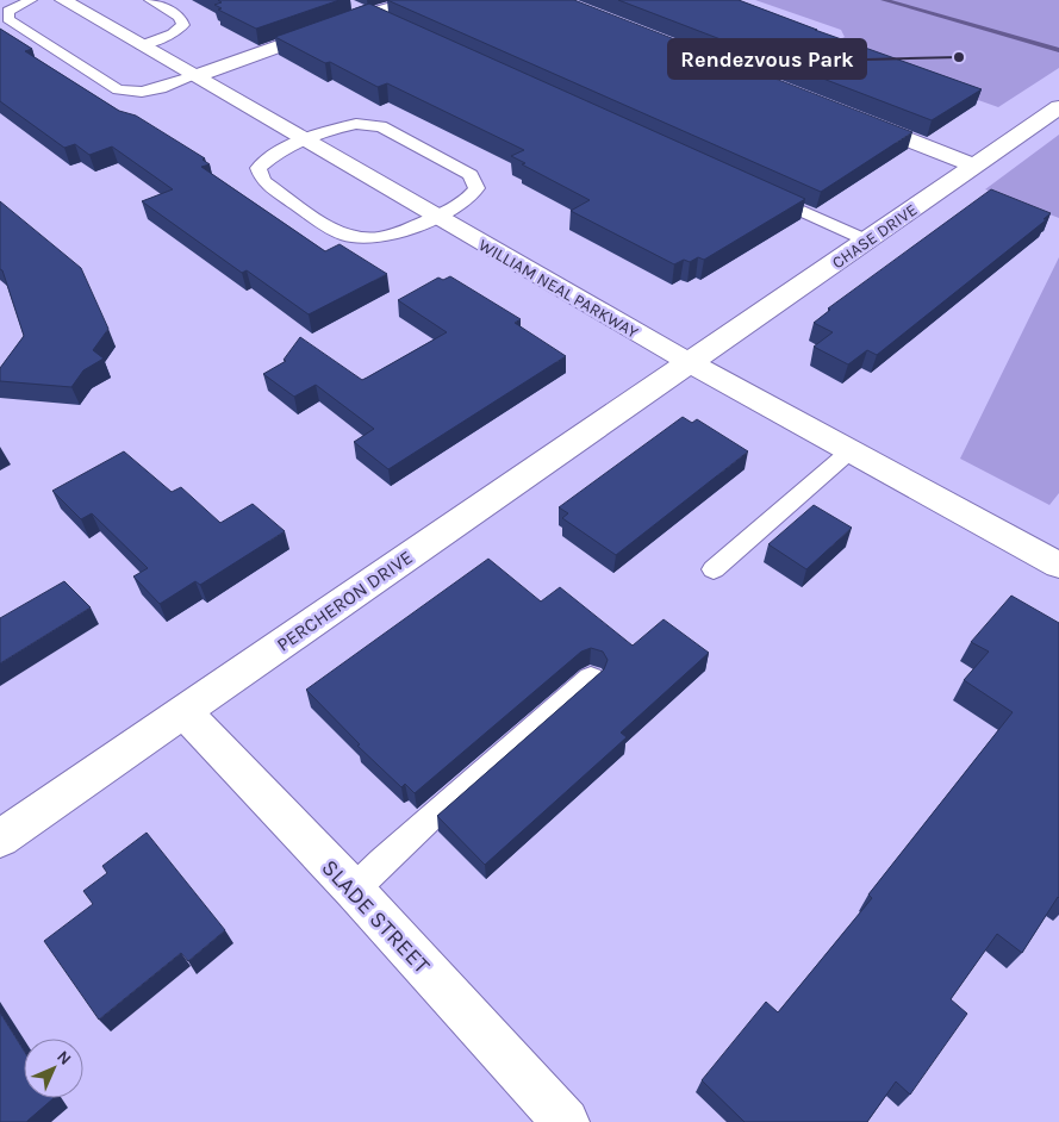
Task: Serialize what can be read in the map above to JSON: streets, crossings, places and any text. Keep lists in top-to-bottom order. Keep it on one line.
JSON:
{"streets":{"street":["CHASE DRIVE","WILLIAM NEAL PARKWAY","PERCHERON DRIVE","SLADE STREET"]},"crossings":[["CHASE DRIVE","WILLIAM NEAL PARKWAY"],["CHASE DRIVE","PERCHERON DRIVE"],["WILLIAM NEAL PARKWAY","PERCHERON DRIVE"],["PERCHERON DRIVE","SLADE STREET"]],"places":["Rendezvous Park"],"north":"top right"}
